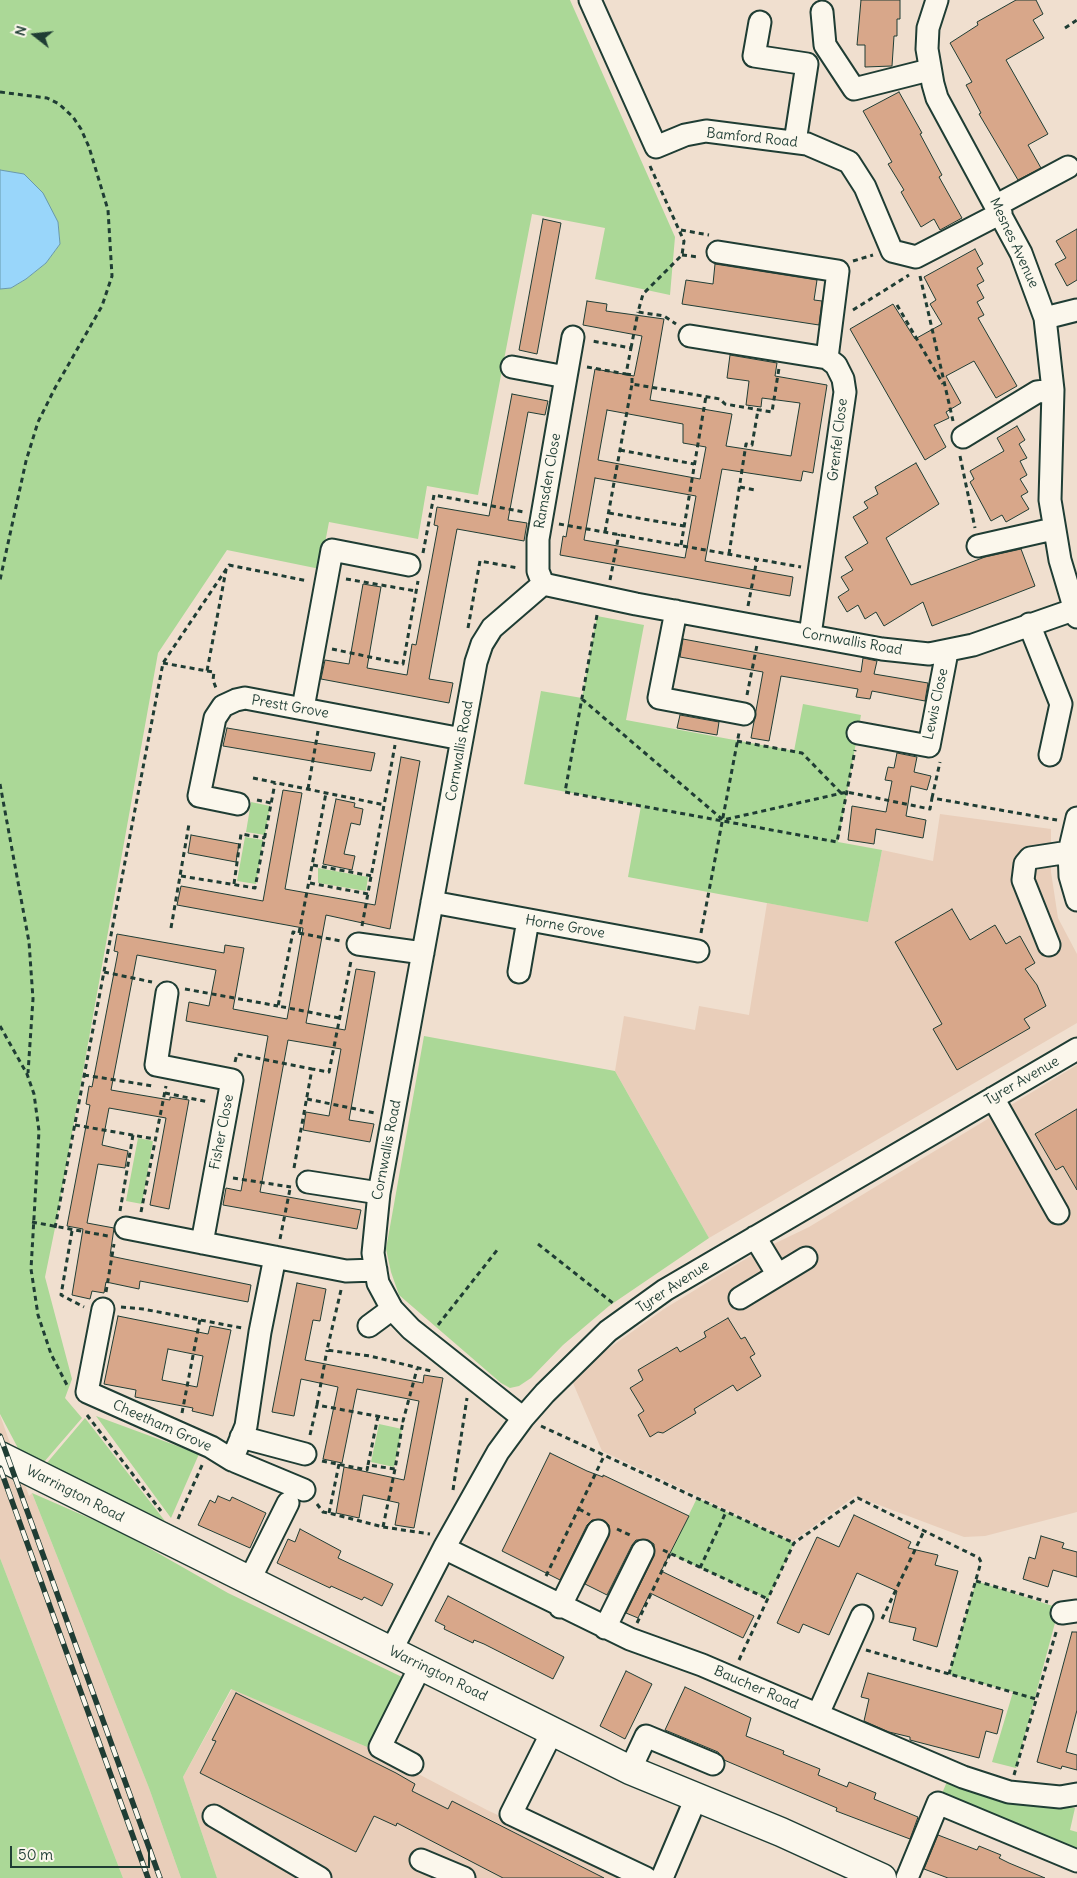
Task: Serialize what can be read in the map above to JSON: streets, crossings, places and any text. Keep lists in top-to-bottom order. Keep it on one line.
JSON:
{"streets":{"main road":["Warrington Road"],"street":["Bamford Road","Mesnes Avenue","Grenfel Close","Ramsden Close","Cornwallis Road","Lewis Close","Prestt Grove","Horne Grove","Tyrer Avenue","Fisher Close","Cheetham Grove","Baucher Road"]},"crossings":[["Mesnes Avenue","Cornwallis Road"],["Grenfel Close","Cornwallis Road"],["Ramsden Close","Cornwallis Road"],["Cornwallis Road","Lewis Close"],["Cornwallis Road","Prestt Grove"],["Cornwallis Road","Horne Grove"],["Cornwallis Road","Tyrer Avenue"],["Tyrer Avenue","Warrington Road"],["Tyrer Avenue","Baucher Road"]],"scale_bar":"50 m","north":"left"}
